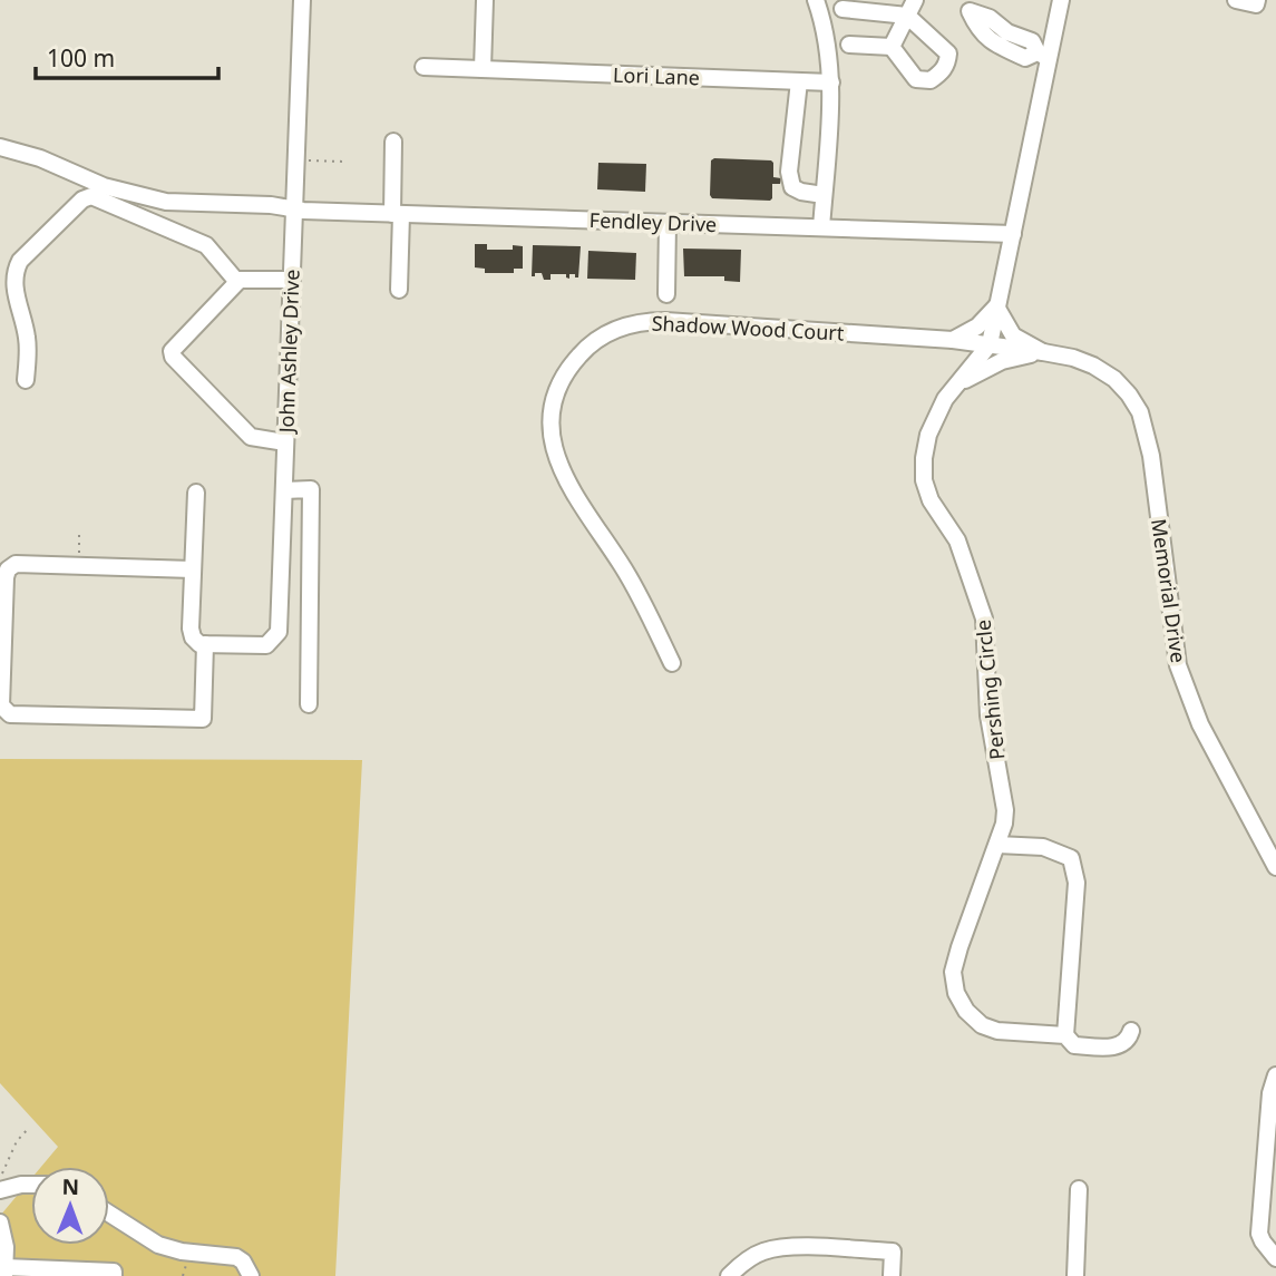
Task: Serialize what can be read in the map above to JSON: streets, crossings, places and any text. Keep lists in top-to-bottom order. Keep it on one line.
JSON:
{"streets":{"street":["Lori Lane","Fendley Drive","Shadow Wood Court","John Ashley Drive","Memorial Drive","Pershing Circle"]},"crossings":[["Fendley Drive","John Ashley Drive"],["Shadow Wood Court","Pershing Circle"],["Memorial Drive","Pershing Circle"]],"scale_bar":"100 m","north":"top"}
